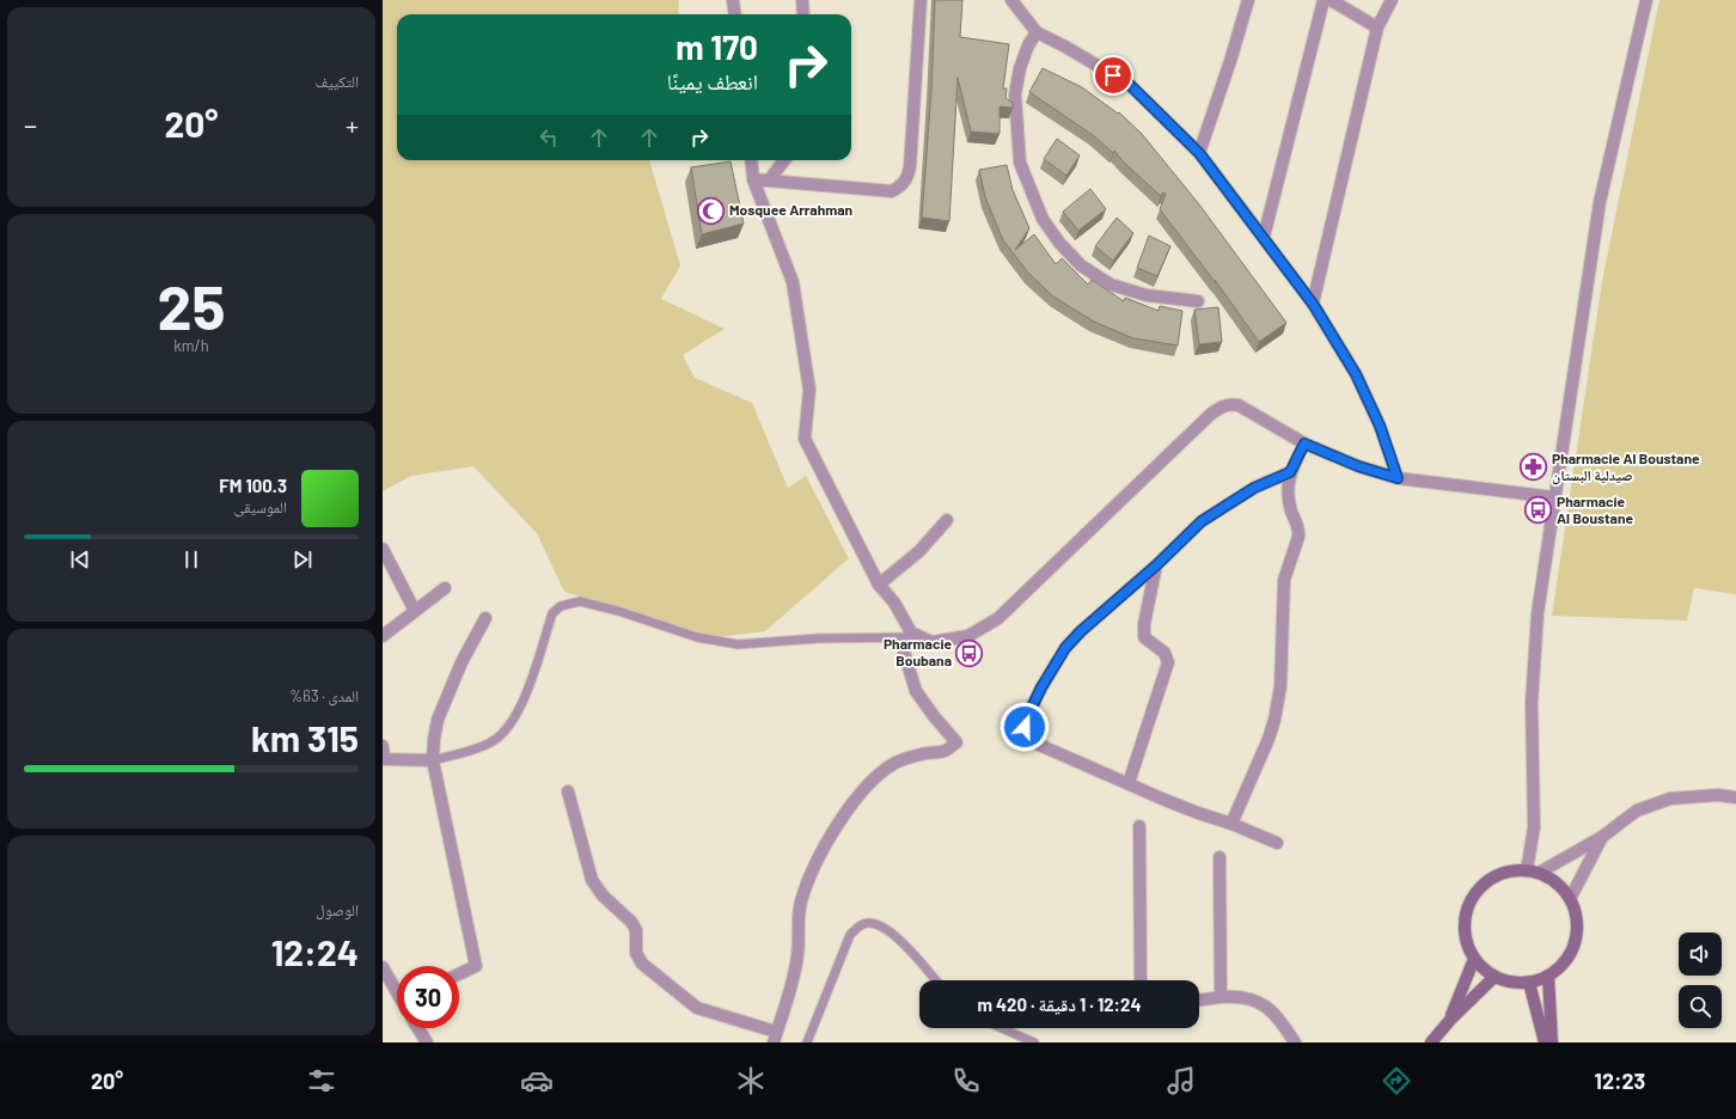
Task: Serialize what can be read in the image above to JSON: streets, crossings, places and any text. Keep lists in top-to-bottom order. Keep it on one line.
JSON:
{"places":{"mosque":["Mosquee Arrahman"],"pharmacy":["Pharmacie Al Boustane صيدلية البستان"],"bus stop":["Pharmacie Al Boustane","Pharmacie Boubana"]},"page":{"tile":["التكييف",["25","km/h"],["المدى · 63%","315 km"],["الوصول","12:24"]],"turn":["170 m","انعطف يمينًا"],"heat":["−","20°","+"],"song":["100.3 FM","الموسيقى"],"limit":"30","trip":"12:24 · 1 دقيقة · 420 m","tabs":["12:23","20°"]}}
